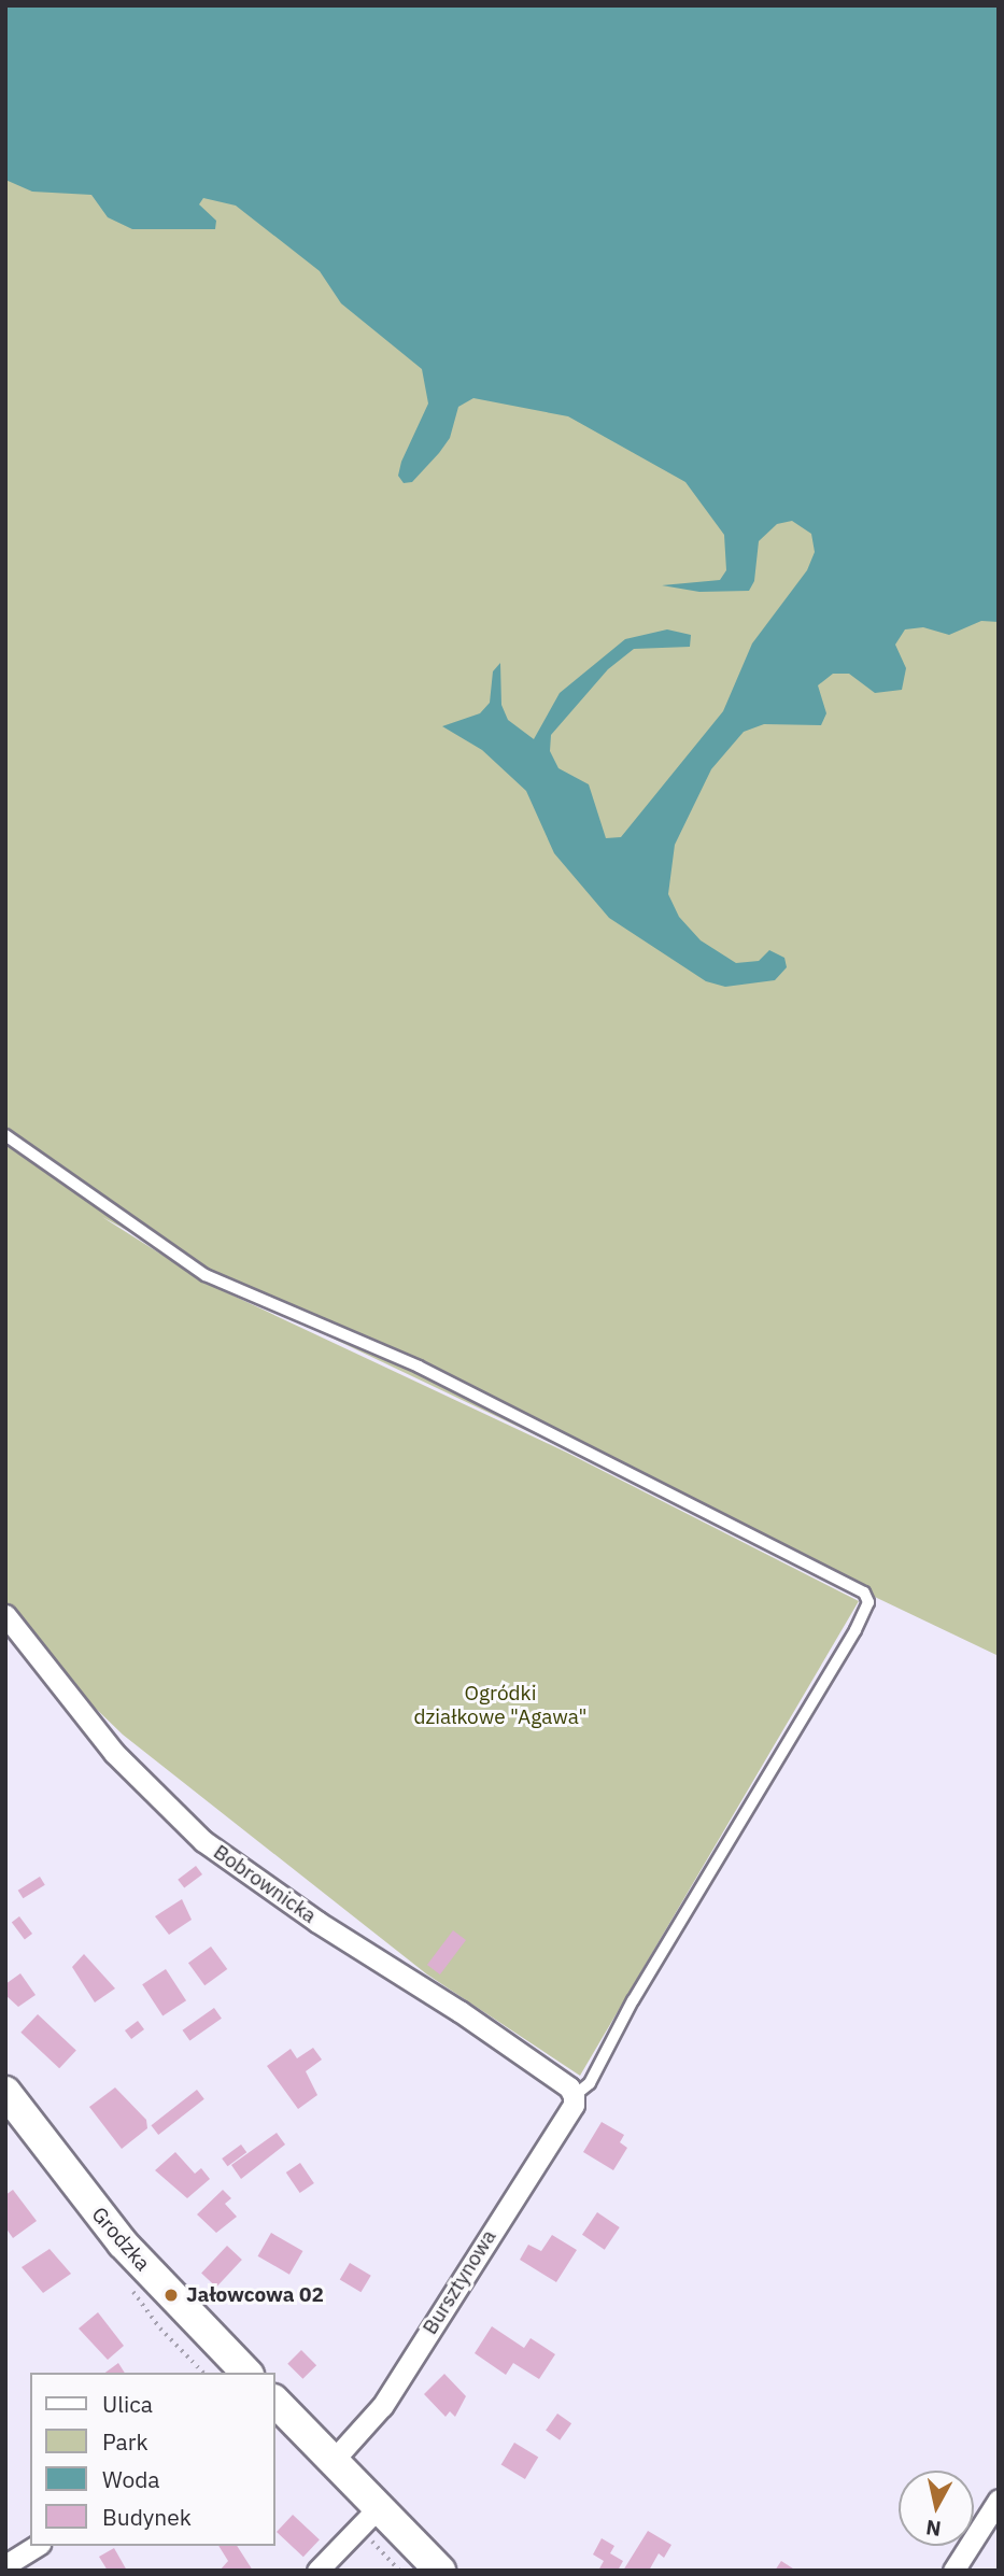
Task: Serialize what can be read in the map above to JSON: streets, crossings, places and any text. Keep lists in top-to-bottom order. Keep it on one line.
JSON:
{"streets":{"street":["Bobrownicka","Grodzka","Bursztynowa"]},"crossings":[["Bobrownicka","Bursztynowa"]],"parks":["Ogródki działkowe \"Agawa\""],"places":["Jałowcowa 02"],"legend":["Ulica","Park","Woda","Budynek"],"north":"bottom"}
